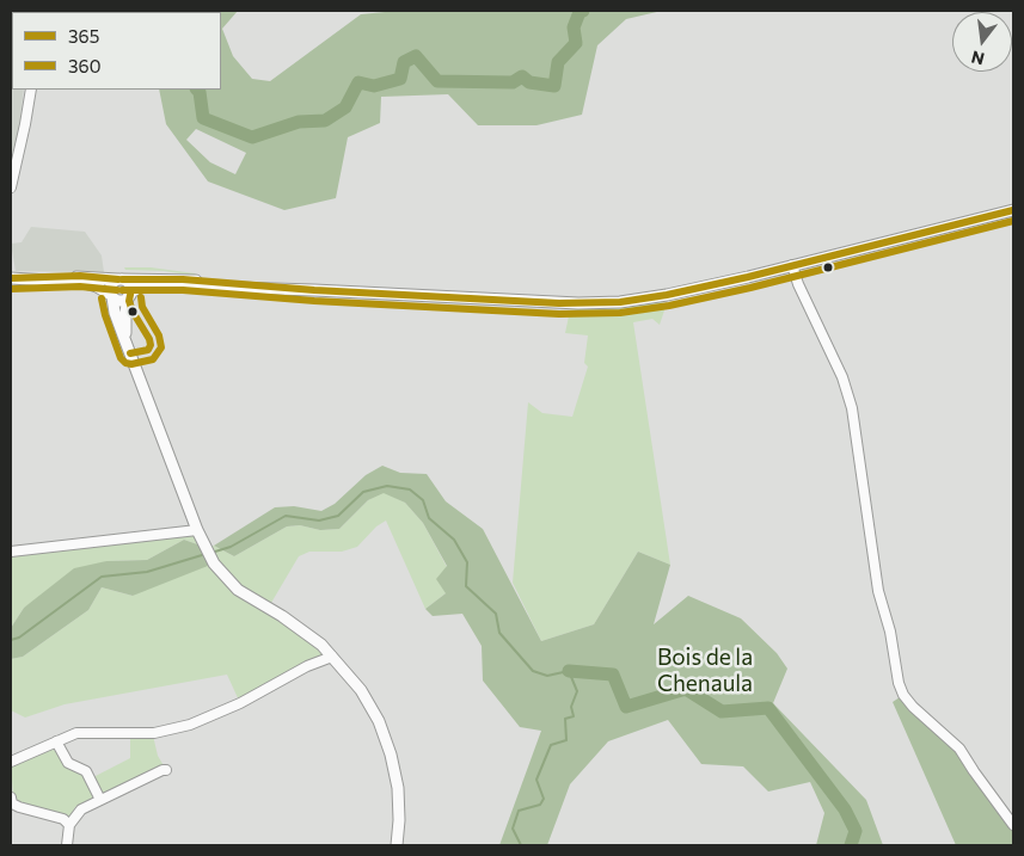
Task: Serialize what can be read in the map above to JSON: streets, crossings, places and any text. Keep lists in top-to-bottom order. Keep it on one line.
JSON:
{"parks":["Bois de la Chenaula"],"lines":["transit line 365","transit line 360"],"legend":["365","360"],"north":"bottom"}
